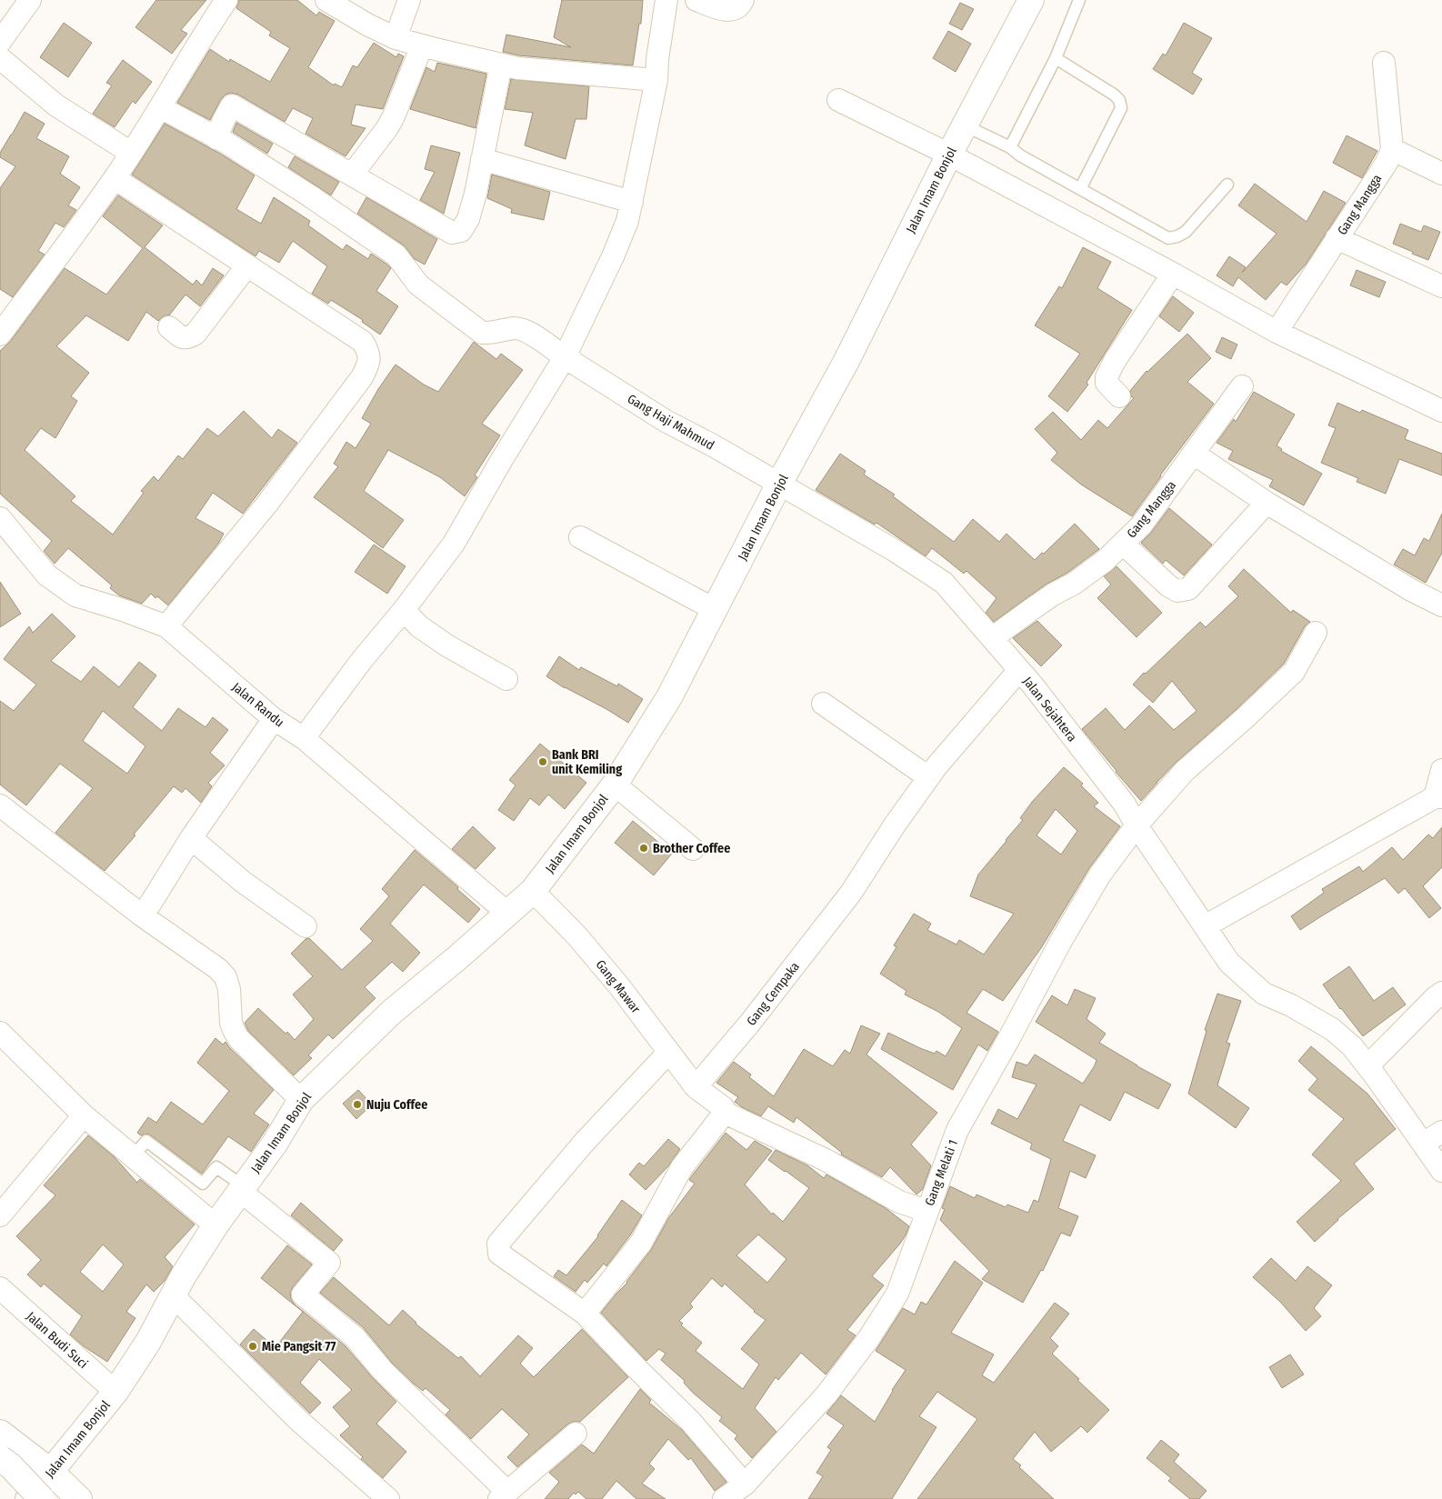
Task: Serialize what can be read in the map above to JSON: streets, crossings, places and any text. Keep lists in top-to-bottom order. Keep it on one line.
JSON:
{"streets":{"main road":["Jalan Imam Bonjol"],"street":["Gang Mangga","Gang Haji Mahmud","Jalan Randu","Jalan Sejahtera","Gang Mawar","Gang Cempaka","Gang Melati 1","Jalan Budi Suci"]},"crossings":[["Jalan Imam Bonjol","Gang Haji Mahmud"],["Jalan Imam Bonjol","Jalan Randu"],["Jalan Imam Bonjol","Jalan Sejahtera"],["Jalan Imam Bonjol","Gang Mawar"],["Jalan Imam Bonjol","Jalan Budi Suci"],["Gang Mangga","Jalan Sejahtera"],["Gang Haji Mahmud","Jalan Sejahtera"],["Jalan Sejahtera","Gang Cempaka"],["Jalan Sejahtera","Gang Melati 1"],["Gang Mawar","Gang Cempaka"]],"places":["Bank BRI unit Kemiling","Brother Coffee","Nuju Coffee","Mie Pangsit 77"]}
